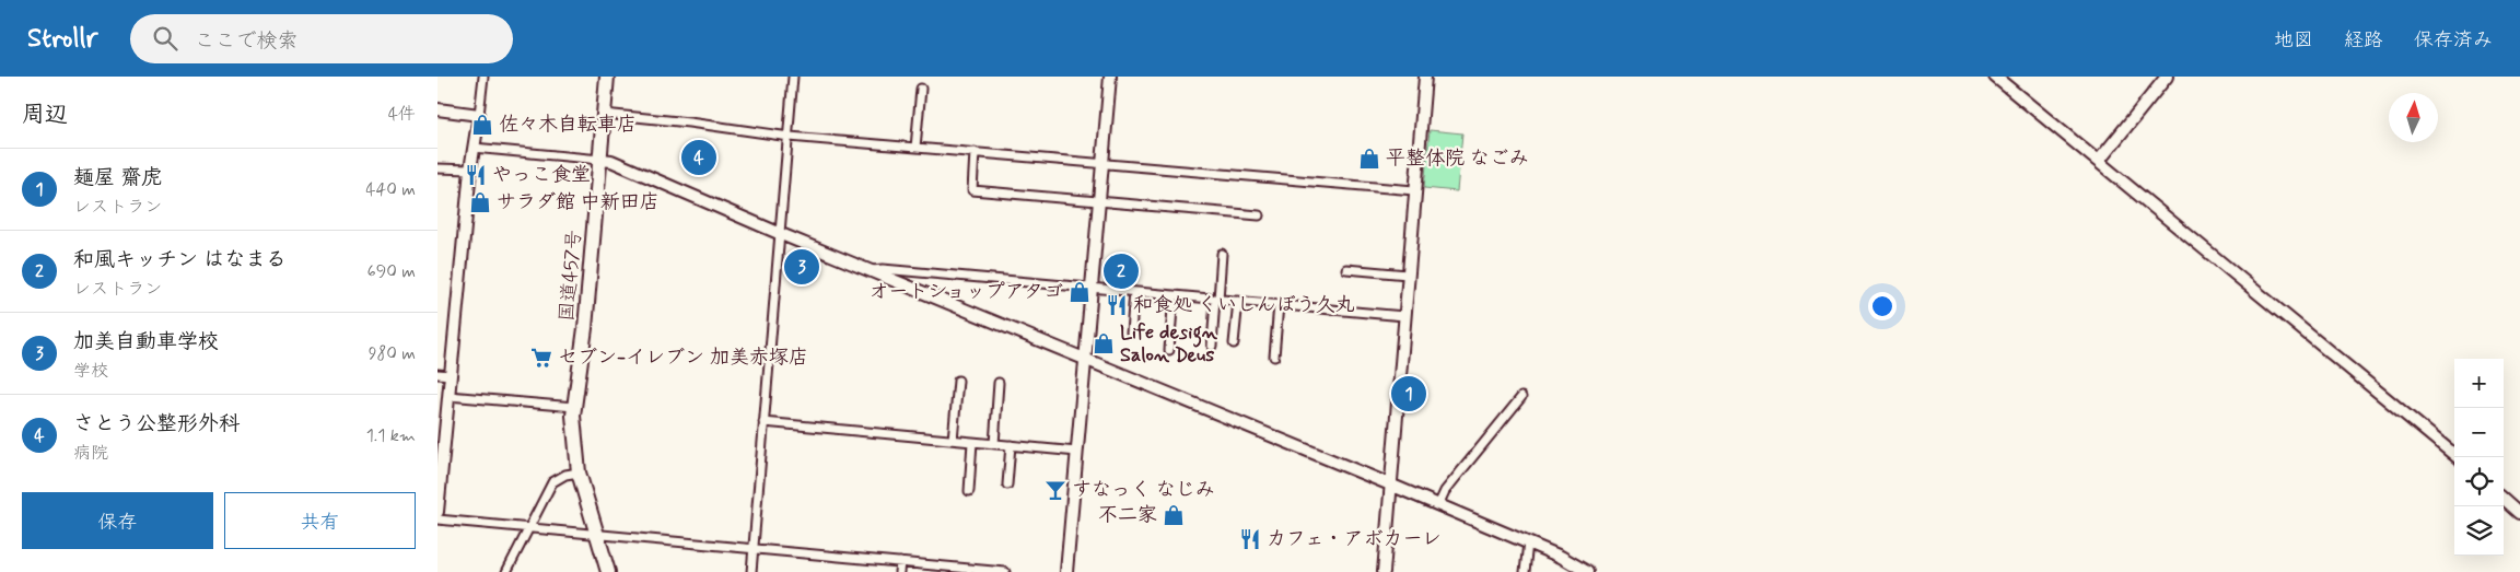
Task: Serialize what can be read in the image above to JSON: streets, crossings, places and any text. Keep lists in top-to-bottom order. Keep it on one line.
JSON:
{"streets":{"highway":["国道457号"]},"places":{"shop":["佐々木自転車店","平整体院 なごみ","サラダ館 中新田店","オートショップアタゴ","Life design Salon Deus","不二家"],"restaurant":["やっこ食堂","和食処 くいしんぼう久丸","カフェ・アボカーレ"],"supermarket":["セブン-イレブン 加美赤塚店"],"bar":["すなっく なじみ"]},"north":"top","page":{"header":"Strollr","search":"ここで検索","nav":["地図","経路","保存済み"],"heading":["周辺","4件"],"pins":["4","3","2","1"],"list":[{"mark":"1","name":"麺屋 齋虎","note":"レストラン","value":"440 m"},{"mark":"2","name":"和風キッチン はなまる","note":"レストラン","value":"690 m"},{"mark":"3","name":"加美自動車学校","note":"学校","value":"980 m"},{"mark":"4","name":"さとう公整形外科","note":"病院","value":"1.1 km"}],"map_buttons":["+","−"],"buttons":["保存","共有"]}}
